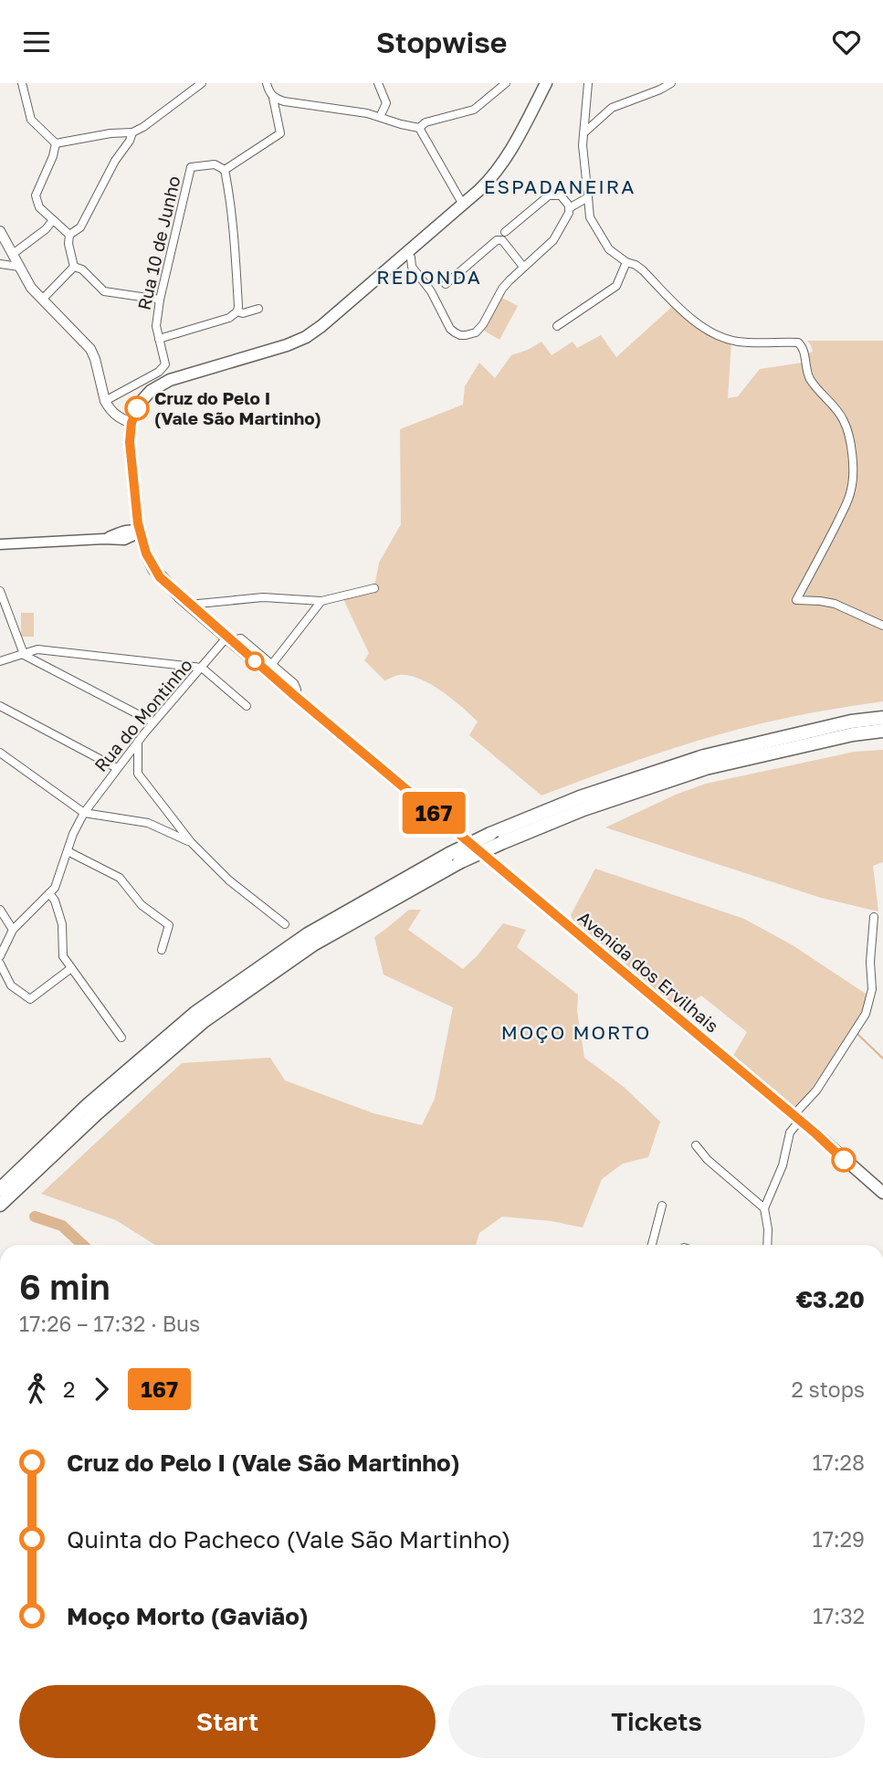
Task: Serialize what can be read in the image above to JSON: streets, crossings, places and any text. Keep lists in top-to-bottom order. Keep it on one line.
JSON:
{"streets":{"main road":["Avenida dos Ervilhais"],"street":["Rua 10 de Junho","Rua do Montinho"]},"crossings":[["Rua do Montinho","Avenida dos Ervilhais"]],"districts":["ESPADANEIRA","REDONDA","MOÇO MORTO"],"places":["Cruz do Pelo I (Vale São Martinho)"],"lines":["bus line 167"],"page":{"header":"Stopwise","on_map":"167","heading":["6 min","17:26 – 17:32 · Bus","€3.20"],"legs":["2","167","2 stops"],"list":[{"name":"Cruz do Pelo I (Vale São Martinho)","value":"17:28"},{"name":"Quinta do Pacheco (Vale São Martinho)","value":"17:29"},{"name":"Moço Morto (Gavião)","value":"17:32"}],"buttons":["Start","Tickets"]}}
